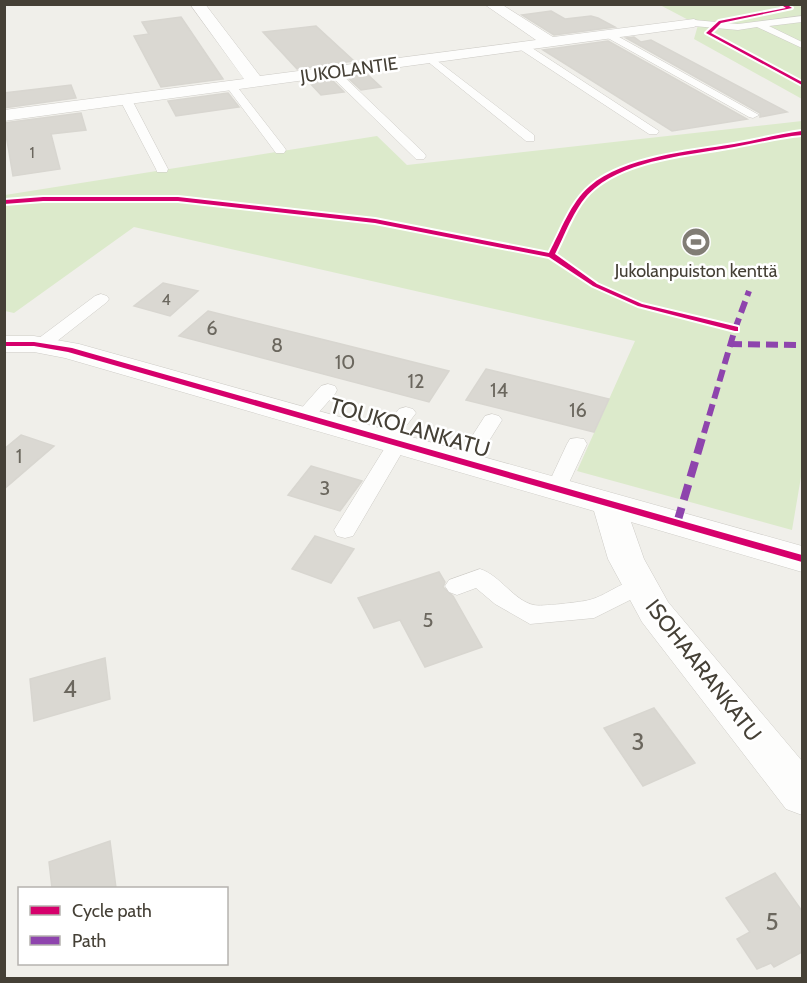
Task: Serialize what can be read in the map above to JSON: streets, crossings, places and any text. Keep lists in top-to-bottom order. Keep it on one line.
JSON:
{"streets":{"street":["JUKOLANTIE","TOUKOLANKATU","ISOHAARANKATU"]},"crossings":[["TOUKOLANKATU","ISOHAARANKATU"]],"places":{"sports":["Jukolanpuiston kenttä"]},"house_numbers":["1","4","6","8","10","12","14","16","1","3","5","4","3","5"],"legend":["Cycle path","Path"]}
